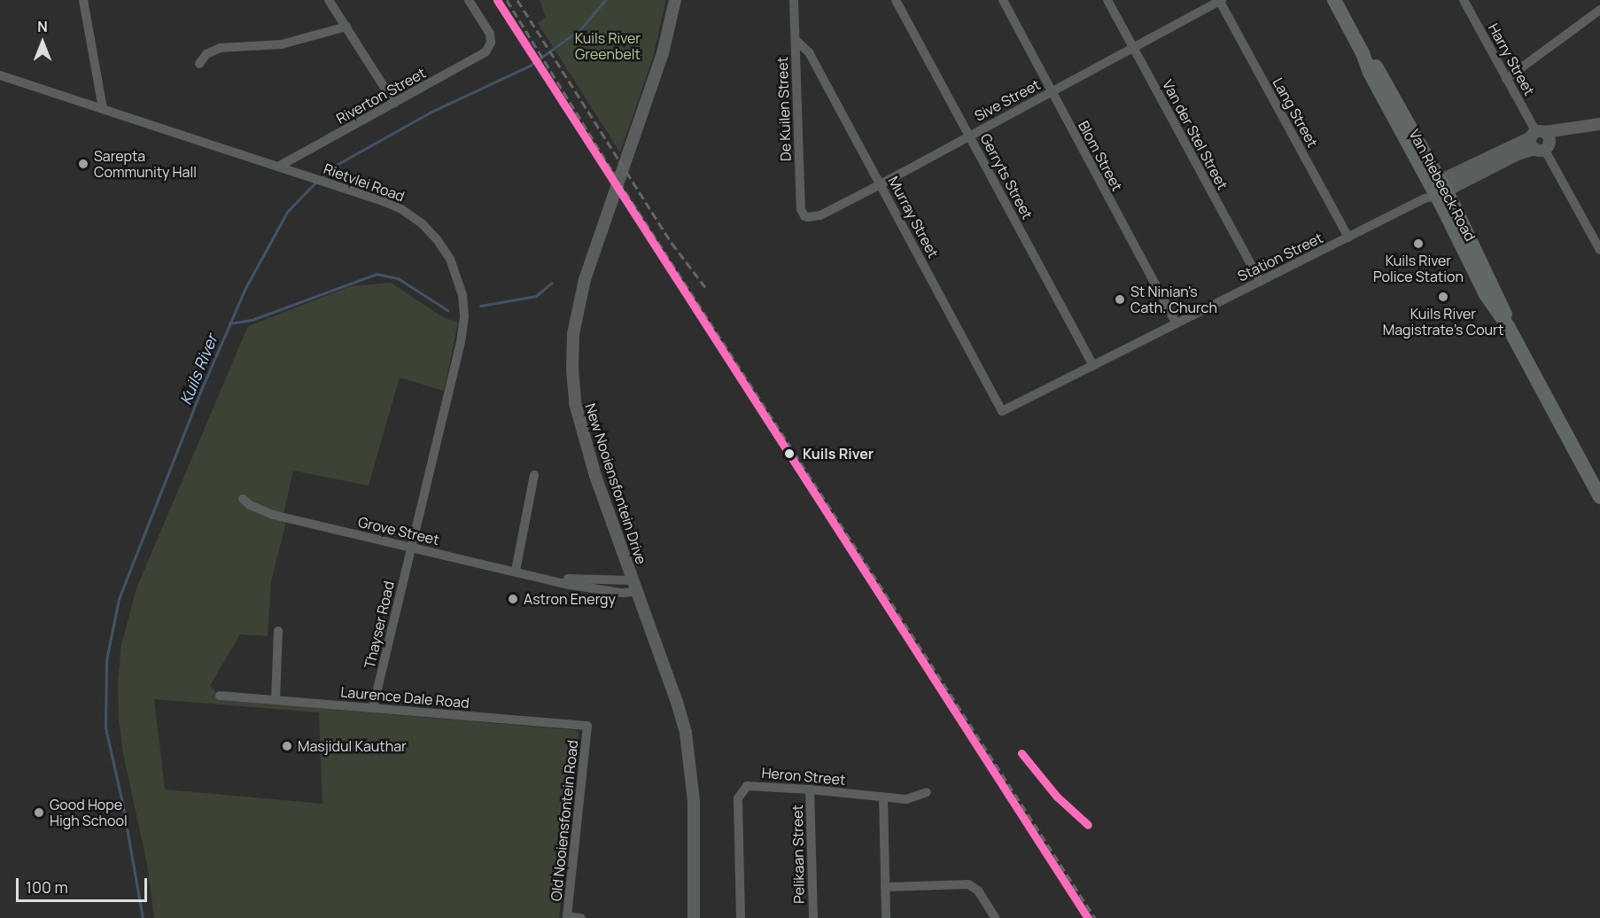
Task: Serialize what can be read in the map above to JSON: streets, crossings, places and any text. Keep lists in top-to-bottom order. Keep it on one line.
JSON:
{"streets":{"main road":["Van Riebeeck Road"],"street":["Harry Street","Riverton Street","Sive Street","De Kuilen Street","Lang Street","Van der Stel Street","Blom Street","Gerryts Street","Rietvlei Road","Murray Street","Station Street","New Nooiensfontein Drive","Grove Street","Thayser Road","Laurence Dale Road","Heron Street","Old Nooiensfontein Road","Pelikaan Street"]},"crossings":[["Riverton Street","Rietvlei Road"],["Sive Street","De Kuilen Street"],["Sive Street","Lang Street"],["Sive Street","Van der Stel Street"],["Sive Street","Blom Street"],["Sive Street","Gerryts Street"],["Sive Street","Murray Street"],["De Kuilen Street","Murray Street"],["Lang Street","Station Street"],["Van der Stel Street","Station Street"],["Blom Street","Station Street"],["Gerryts Street","Station Street"],["Rietvlei Road","Grove Street"],["Rietvlei Road","Thayser Road"],["Van Riebeeck Road","Station Street"],["Murray Street","Station Street"],["New Nooiensfontein Drive","Grove Street"],["Grove Street","Thayser Road"],["Thayser Road","Laurence Dale Road"],["Laurence Dale Road","Old Nooiensfontein Road"],["Heron Street","Pelikaan Street"]],"water":["Kuils River"],"parks":["Kuils River Greenbelt"],"places":["Sarepta Community Hall","Kuils River Police Station","Kuils River Magistrate's Court","St Ninian's Cath. Church","Kuils River","Astron Energy","Masjidul Kauthar","Good Hope High School"],"scale_bar":"100 m","north":"top"}
